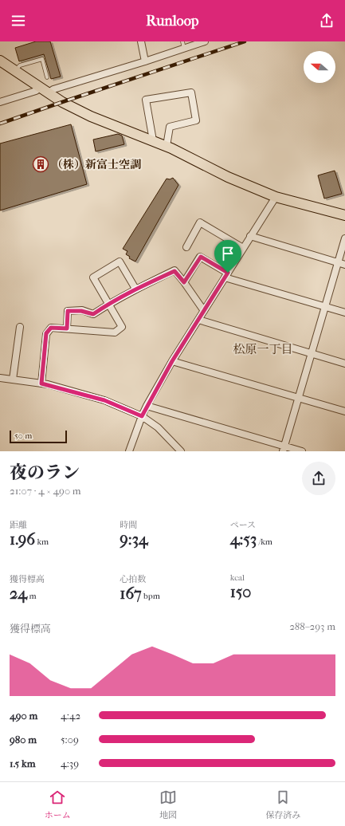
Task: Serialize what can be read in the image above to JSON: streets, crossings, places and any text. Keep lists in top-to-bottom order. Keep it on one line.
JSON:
{"districts":["松原一丁目"],"places":{"building":["（株）新富士空調"]},"scale_bar":"50 m","north":"left","page":{"header":"Runloop","scale":"50 m","heading":["夜のラン","21:07 · 4 × 490 m"],"stats":[["距離","1.96 km"],["時間","9:34"],["ペース","4:53 /km"],["獲得標高","24 m"],["心拍数","167 bpm"],["kcal","150"]],"chart":["獲得標高","288–293 m"],"list":[{"name":"490 m","note":"4:42"},{"name":"980 m","note":"5:09"},{"name":"1.5 km","note":"4:39"}],"tabs":["ホーム","地図","保存済み"]}}
